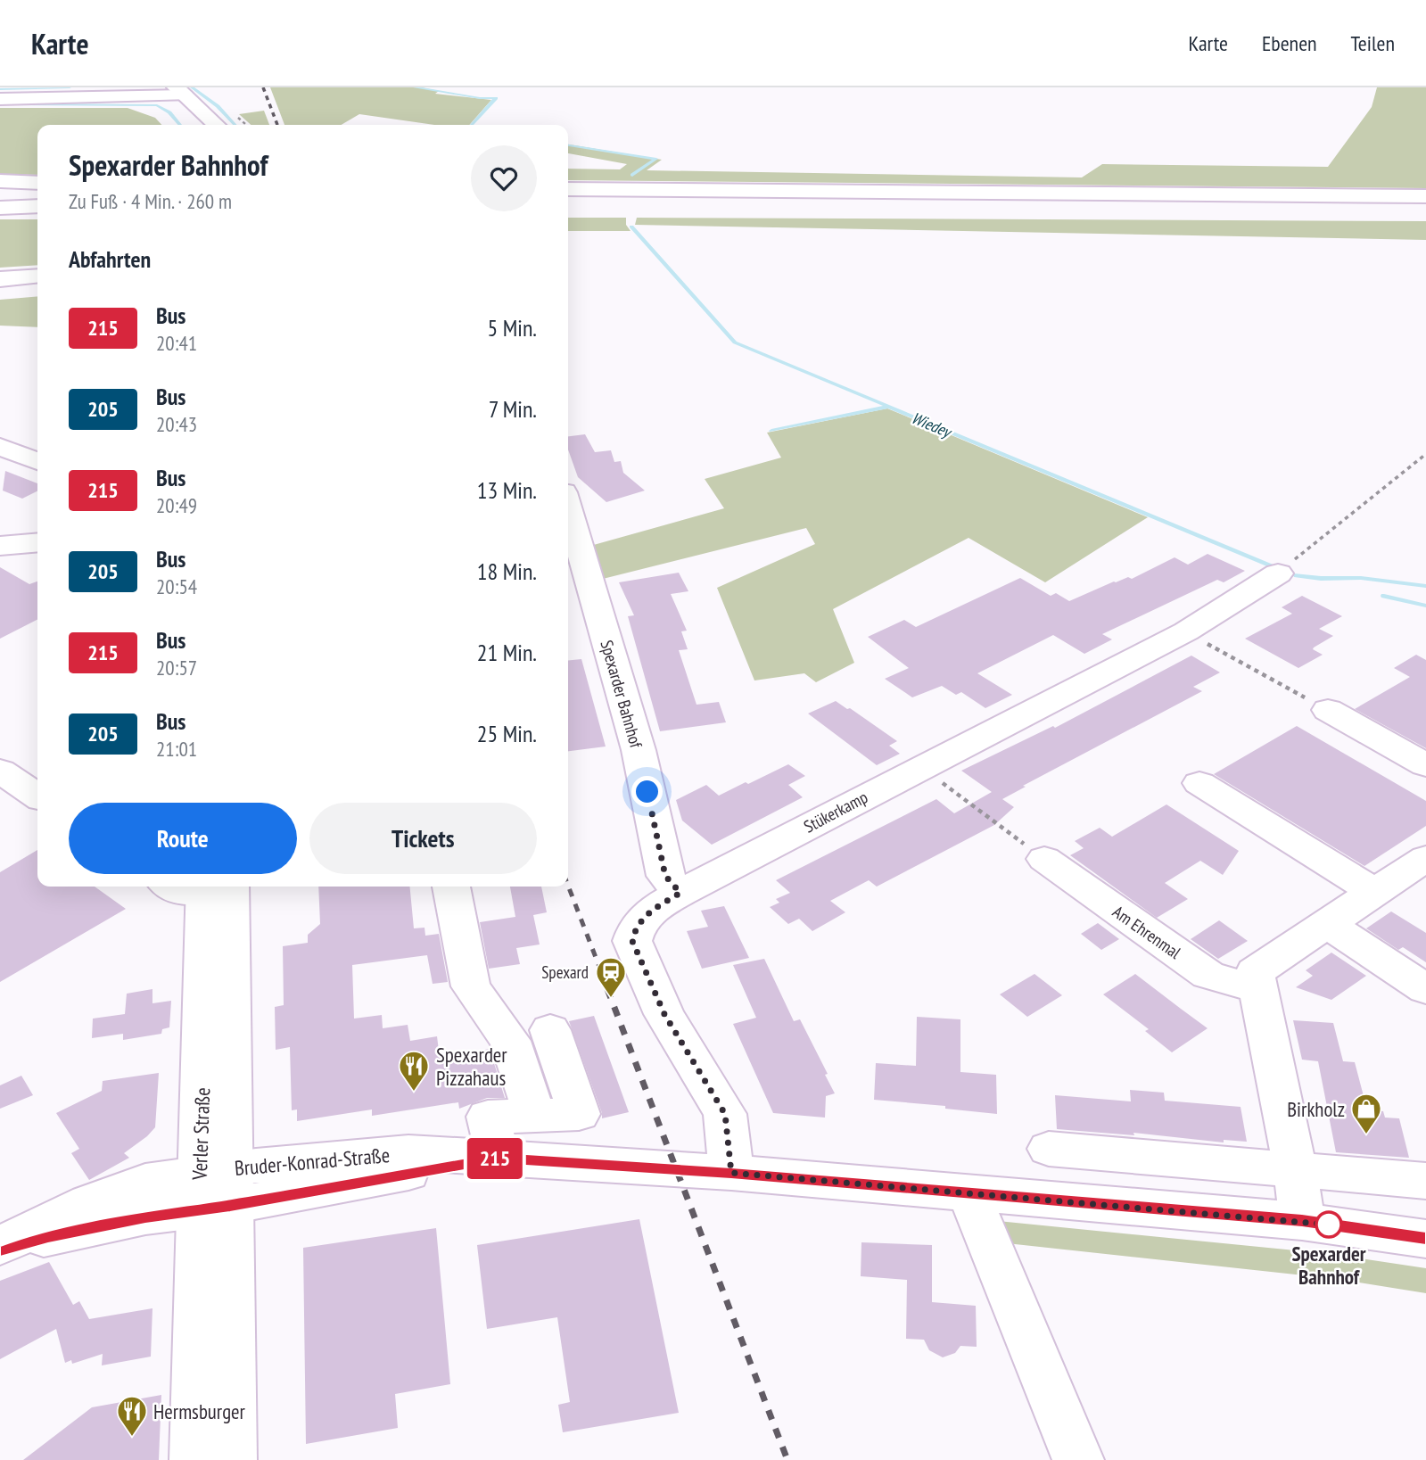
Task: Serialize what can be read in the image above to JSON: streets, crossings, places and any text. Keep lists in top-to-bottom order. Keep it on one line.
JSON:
{"streets":{"main road":["Spexarder Bahnhof","Stükerkamp","Am Ehrenmal","Verler Straße","Bruder-Konrad-Straße"]},"crossings":[["Spexarder Bahnhof","Stükerkamp"],["Stükerkamp","Bruder-Konrad-Straße"],["Verler Straße","Bruder-Konrad-Straße"]],"water":["Wiedey"],"places":{"station":["Spexard"],"restaurant":["Spexarder Pizzahaus","Hermsburger"],"shop":["Birkholz"],"other":["Spexarder Bahnhof"]},"lines":["bus line 215"],"page":{"header":"Karte","nav":["Karte","Ebenen","Teilen"],"on_map":"215","heading":[["Spexarder Bahnhof","Zu Fuß · 4 Min. · 260 m"],"Abfahrten"],"list":[{"mark":"215","name":"Bus","note":"20:41","value":"5 Min."},{"mark":"205","name":"Bus","note":"20:43","value":"7 Min."},{"mark":"215","name":"Bus","note":"20:49","value":"13 Min."},{"mark":"205","name":"Bus","note":"20:54","value":"18 Min."},{"mark":"215","name":"Bus","note":"20:57","value":"21 Min."},{"mark":"205","name":"Bus","note":"21:01","value":"25 Min."}],"buttons":["Route","Tickets"]}}
